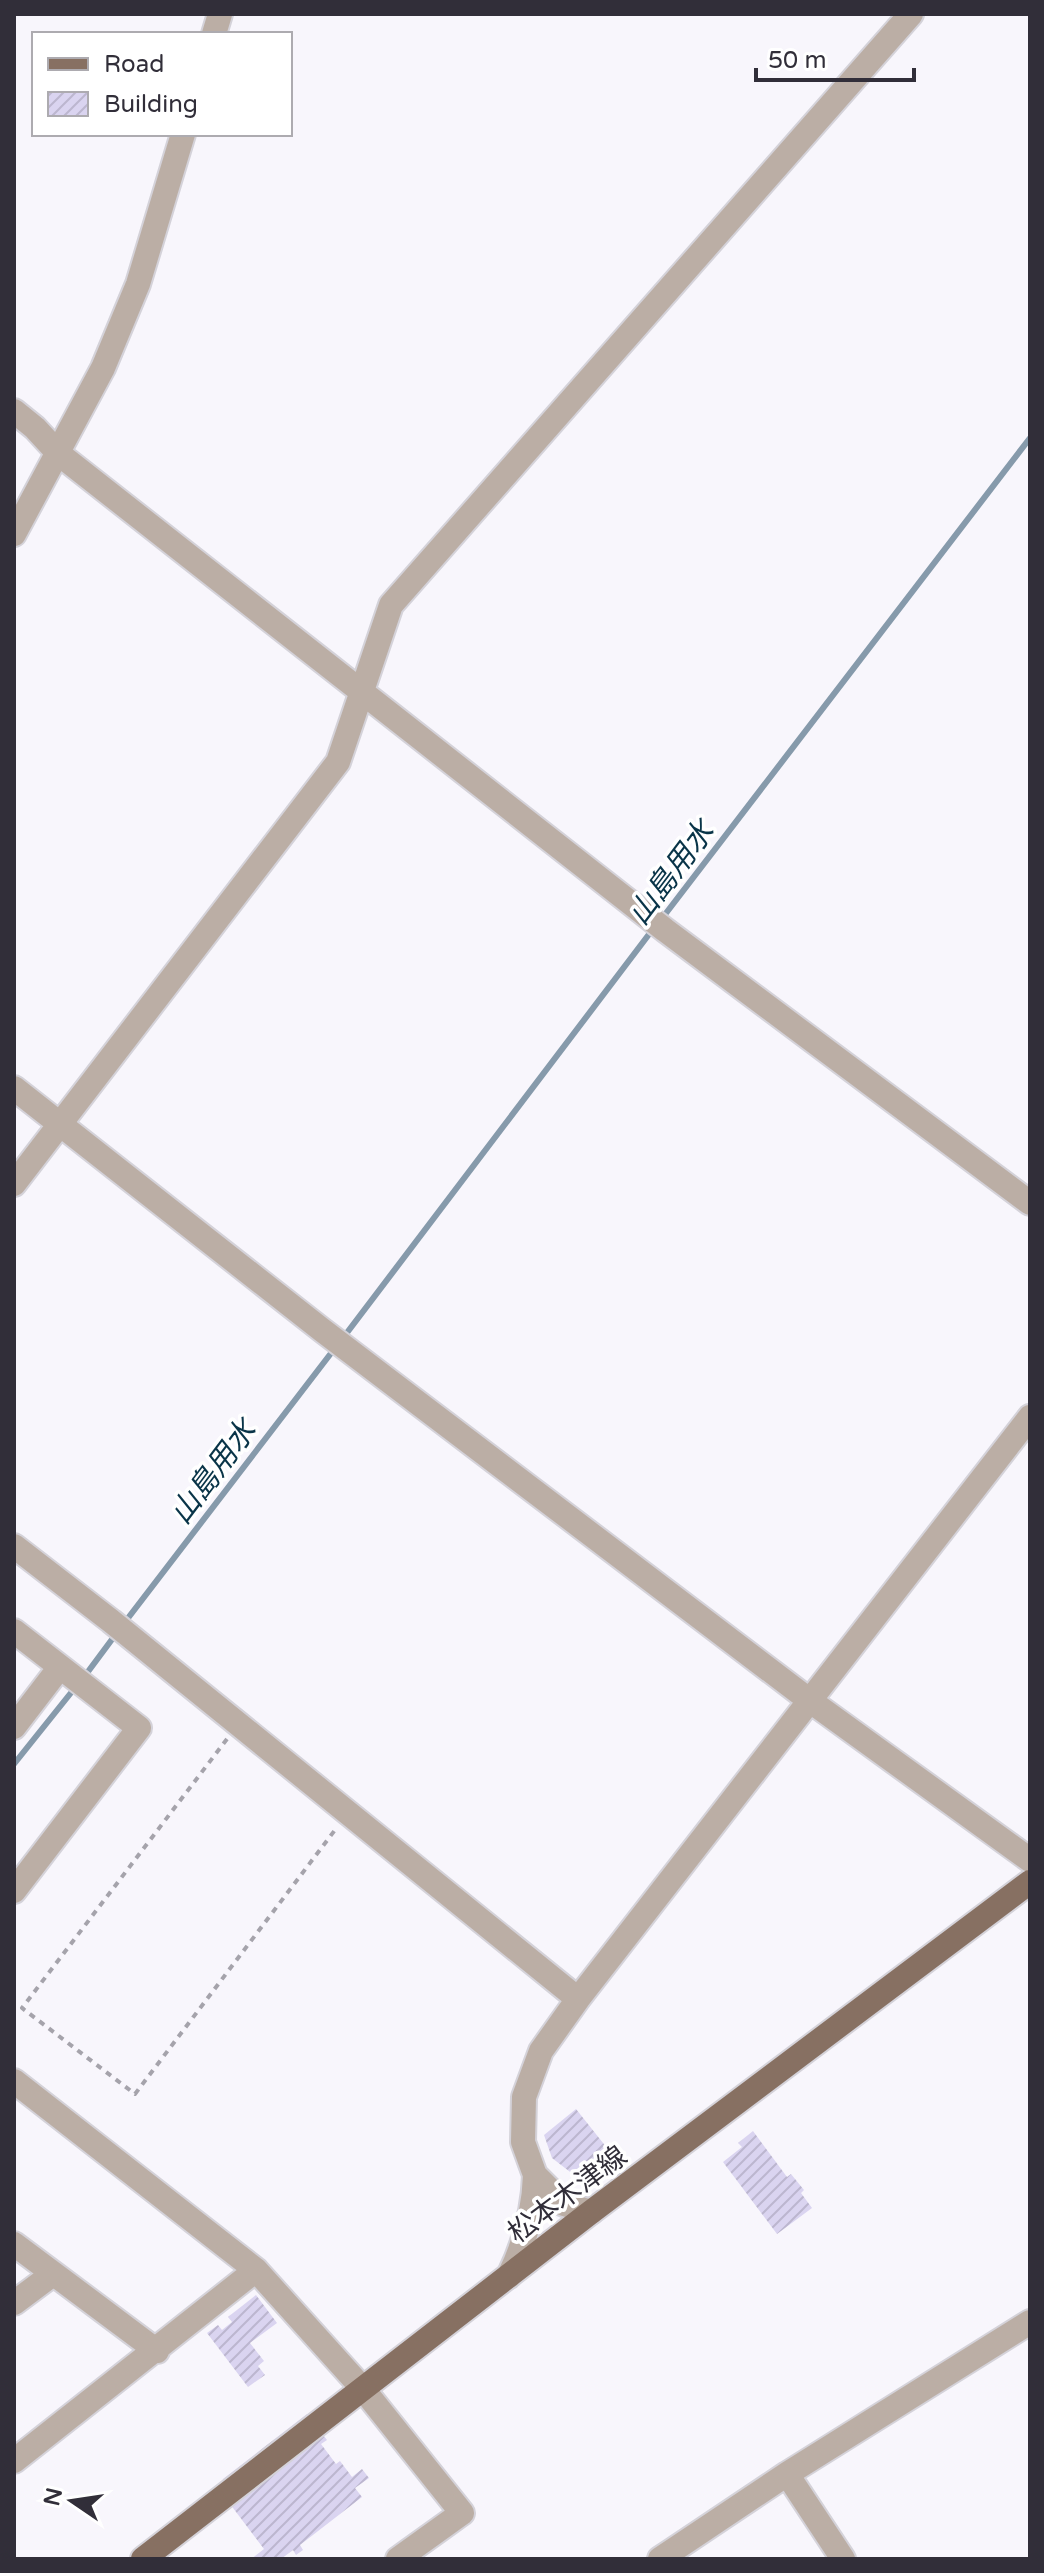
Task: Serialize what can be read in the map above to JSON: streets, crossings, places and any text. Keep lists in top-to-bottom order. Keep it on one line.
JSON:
{"streets":{"main road":["松本木津線"]},"water":["山島用水"],"legend":["Road","Building"],"scale_bar":"50 m","north":"left"}
